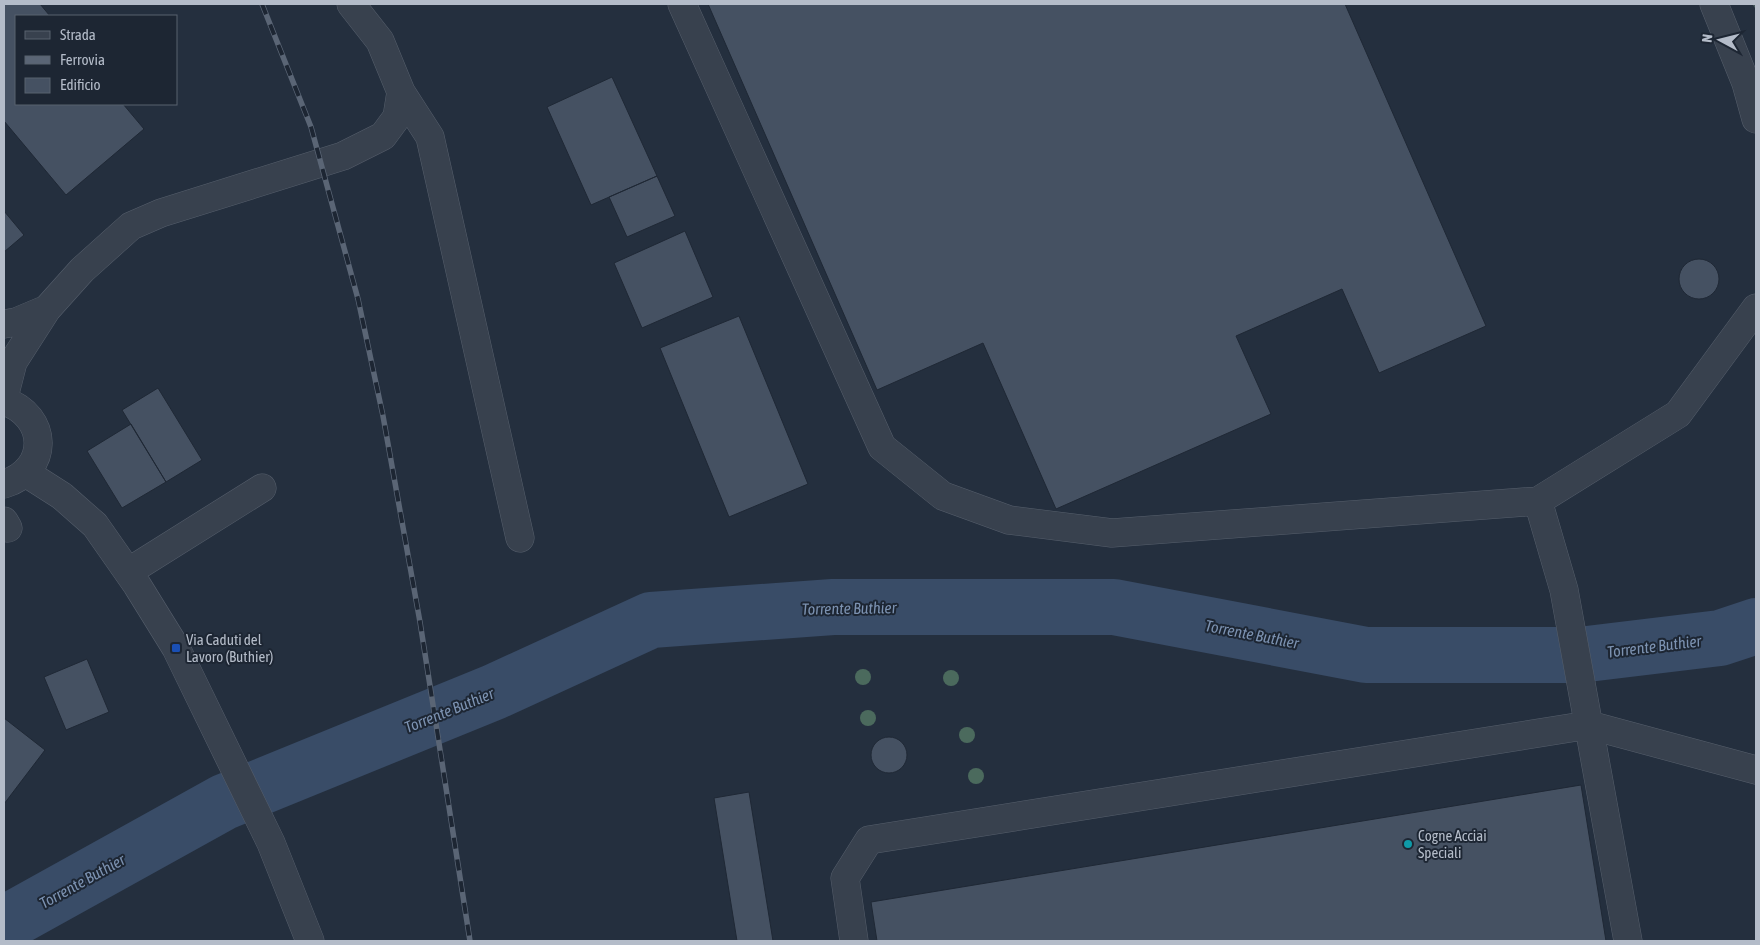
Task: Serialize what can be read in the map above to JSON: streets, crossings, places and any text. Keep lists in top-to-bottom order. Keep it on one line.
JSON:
{"water":["Torrente Buthier"],"places":{"transit":["Via Caduti del Lavoro (Buthier)"],"other":["Cogne Acciai Speciali"]},"legend":["Strada","Ferrovia","Edificio"],"north":"left"}
